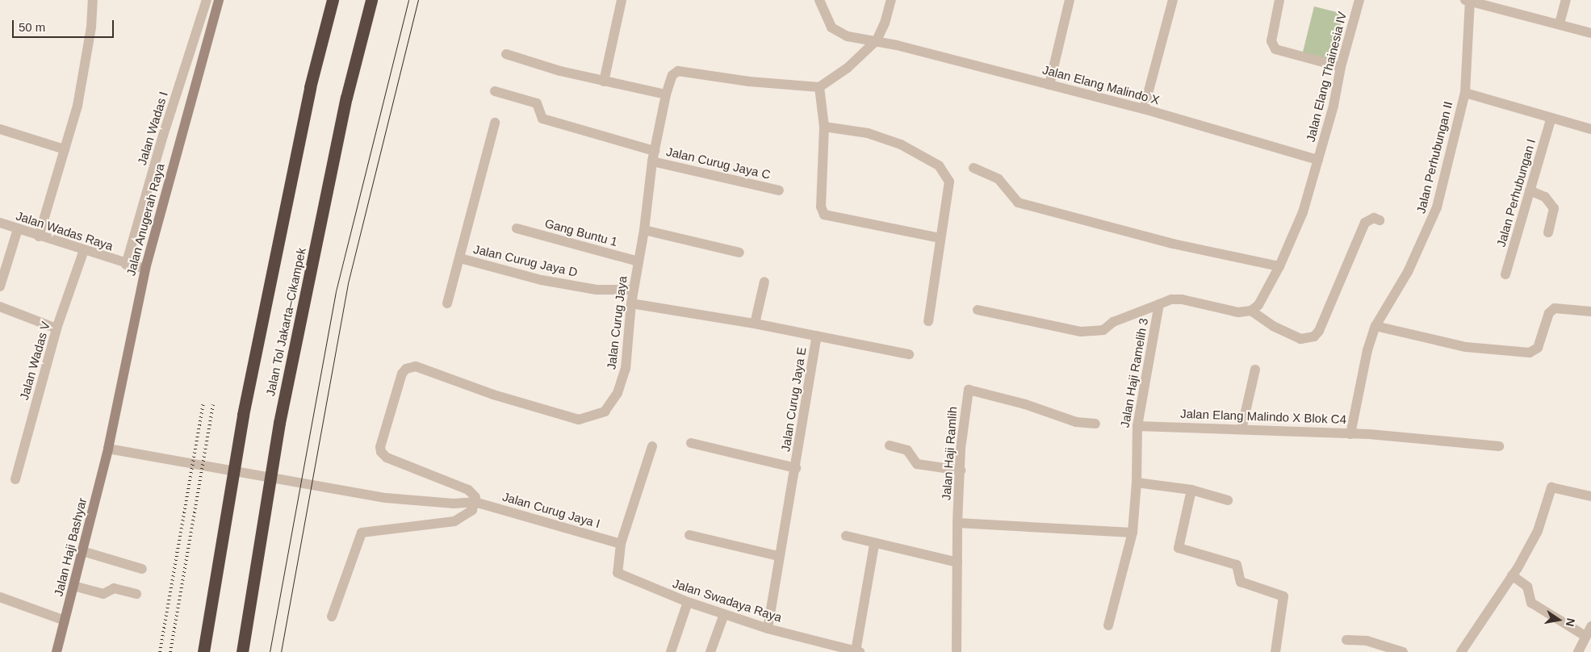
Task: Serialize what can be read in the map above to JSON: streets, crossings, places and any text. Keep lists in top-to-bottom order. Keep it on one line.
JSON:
{"streets":{"highway":["Jalan Tol Jakarta–Cikampek"],"street":["Jalan Elang Thainesia IV","Jalan Elang Malindo X","Jalan Wadas I","Jalan Perhubungan II","Jalan Curug Jaya C","Jalan Perhubungan I","Jalan Anugerah Raya","Jalan Wadas Raya","Gang Buntu 1","Jalan Curug Jaya D","Jalan Curug Jaya","Jalan Wadas V","Jalan Haji Ramelih 3","Jalan Curug Jaya E","Jalan Elang Malindo X Blok C4","Jalan Haji Ramlih","Jalan Curug Jaya I","Jalan Haji Bashyar","Jalan Swadaya Raya"]},"crossings":[["Jalan Elang Thainesia IV","Jalan Elang Malindo X"],["Jalan Wadas I","Jalan Wadas Raya"],["Jalan Perhubungan II","Jalan Elang Malindo X Blok C4"],["Jalan Curug Jaya C","Jalan Curug Jaya"],["Jalan Anugerah Raya","Jalan Wadas Raya"],["Jalan Anugerah Raya","Jalan Haji Bashyar"],["Jalan Wadas Raya","Jalan Wadas V"],["Gang Buntu 1","Jalan Curug Jaya"],["Jalan Curug Jaya D","Jalan Curug Jaya"],["Jalan Curug Jaya","Jalan Curug Jaya E"],["Jalan Curug Jaya","Jalan Curug Jaya I"],["Jalan Haji Ramelih 3","Jalan Elang Malindo X Blok C4"],["Jalan Curug Jaya E","Jalan Swadaya Raya"],["Jalan Curug Jaya I","Jalan Swadaya Raya"]],"scale_bar":"50 m","north":"right"}
